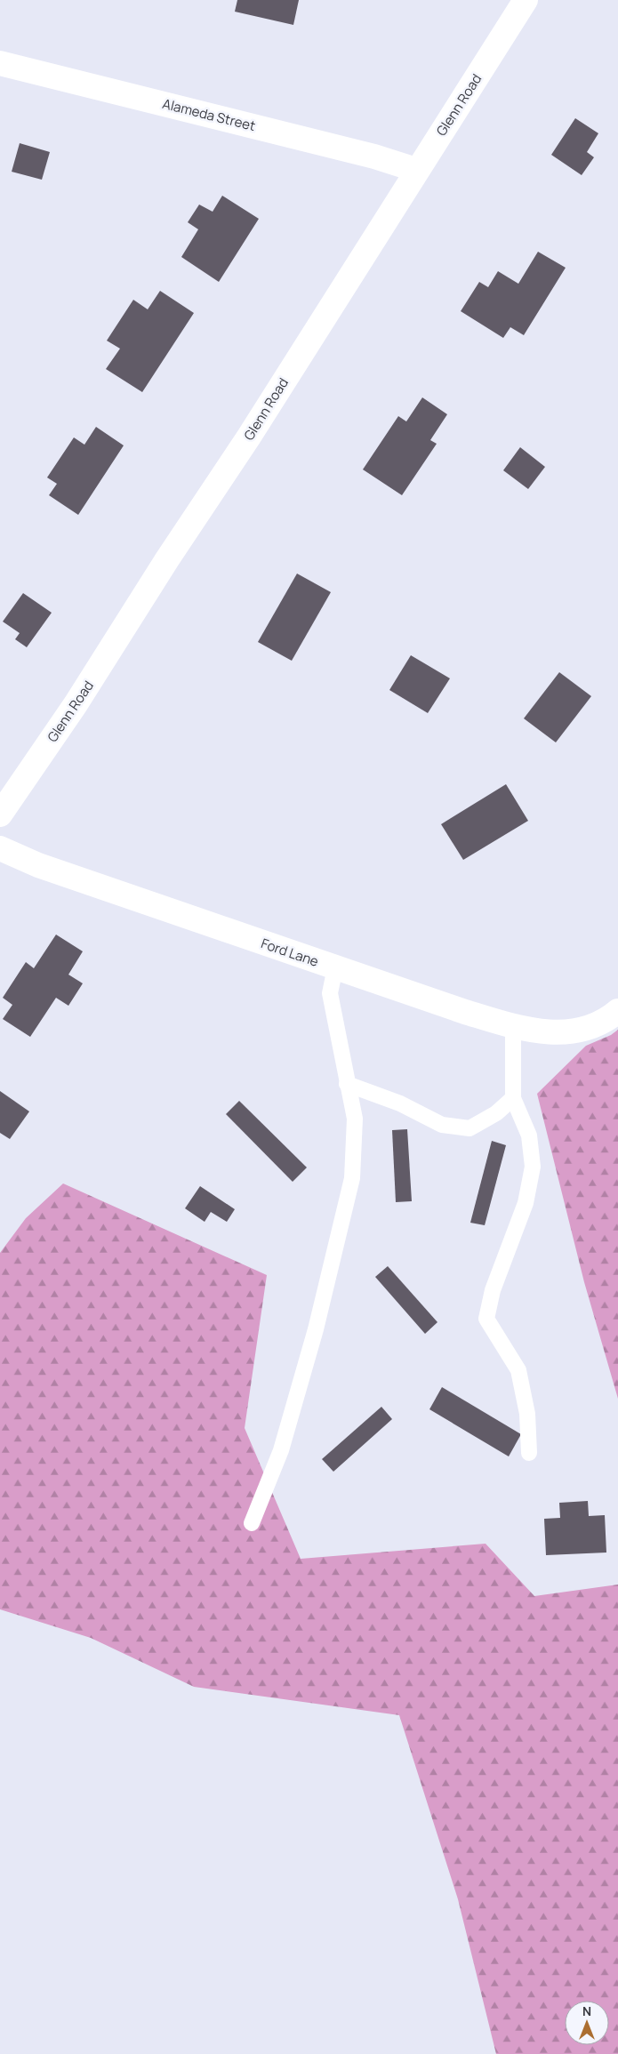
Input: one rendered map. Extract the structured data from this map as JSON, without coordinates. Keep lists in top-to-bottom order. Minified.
{"streets":{"street":["Glenn Road","Alameda Street","Ford Lane"]},"crossings":[["Glenn Road","Alameda Street"]],"north":"top"}
